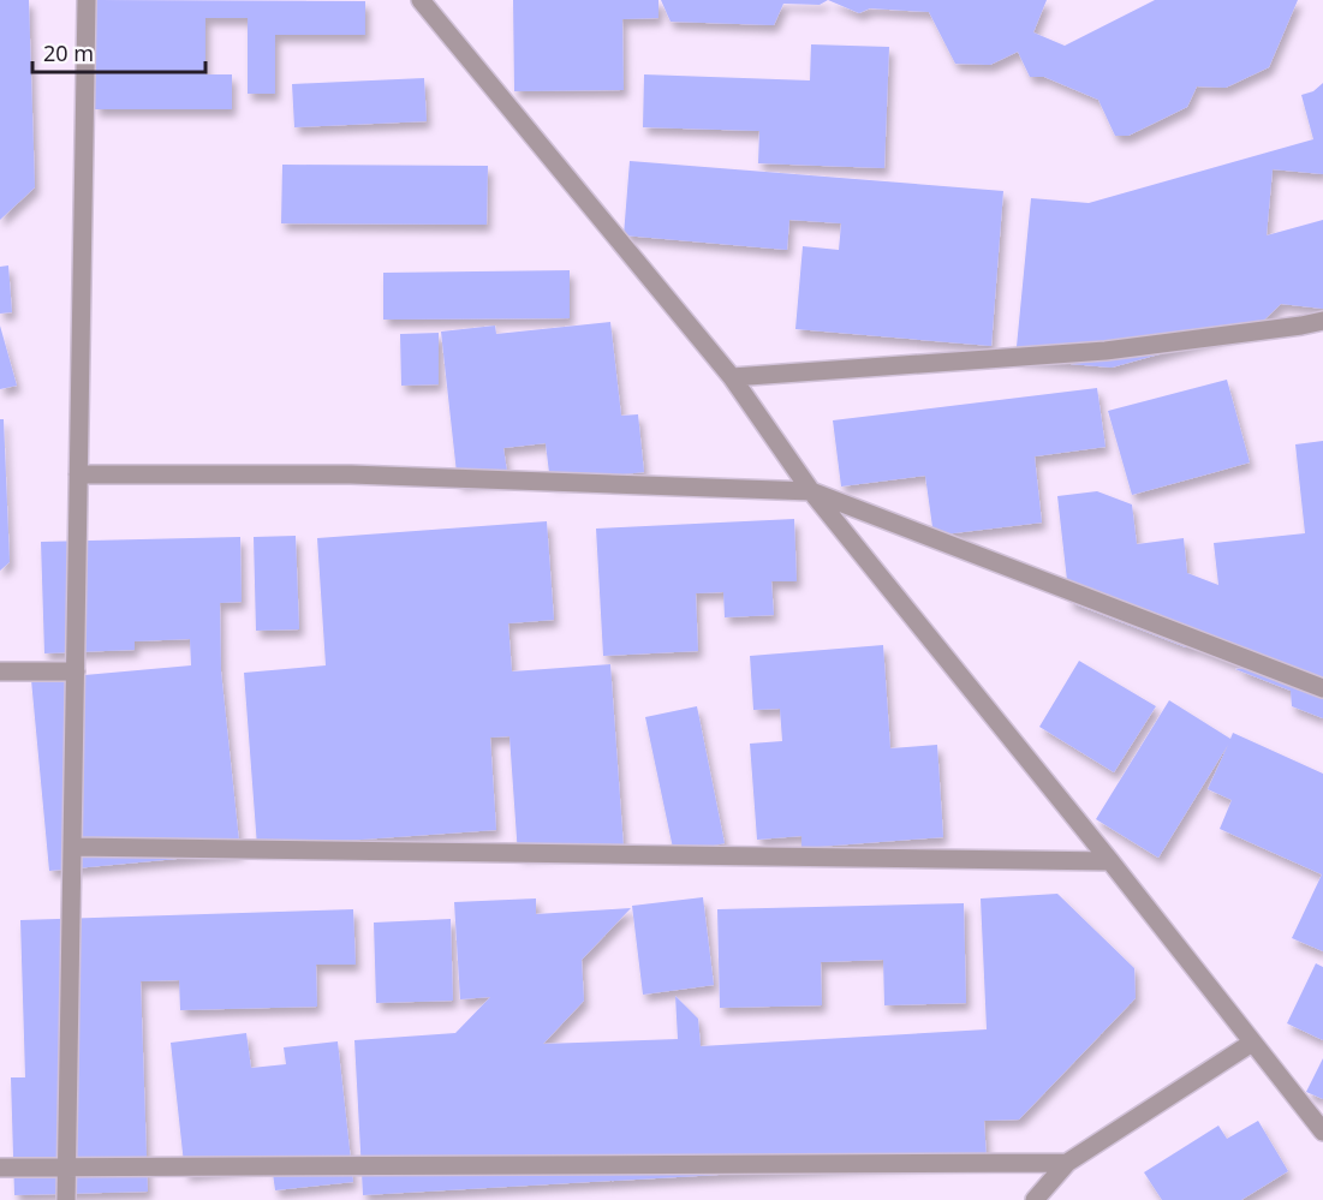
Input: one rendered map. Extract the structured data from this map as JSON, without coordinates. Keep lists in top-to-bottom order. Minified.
{"scale_bar":"20 m"}
